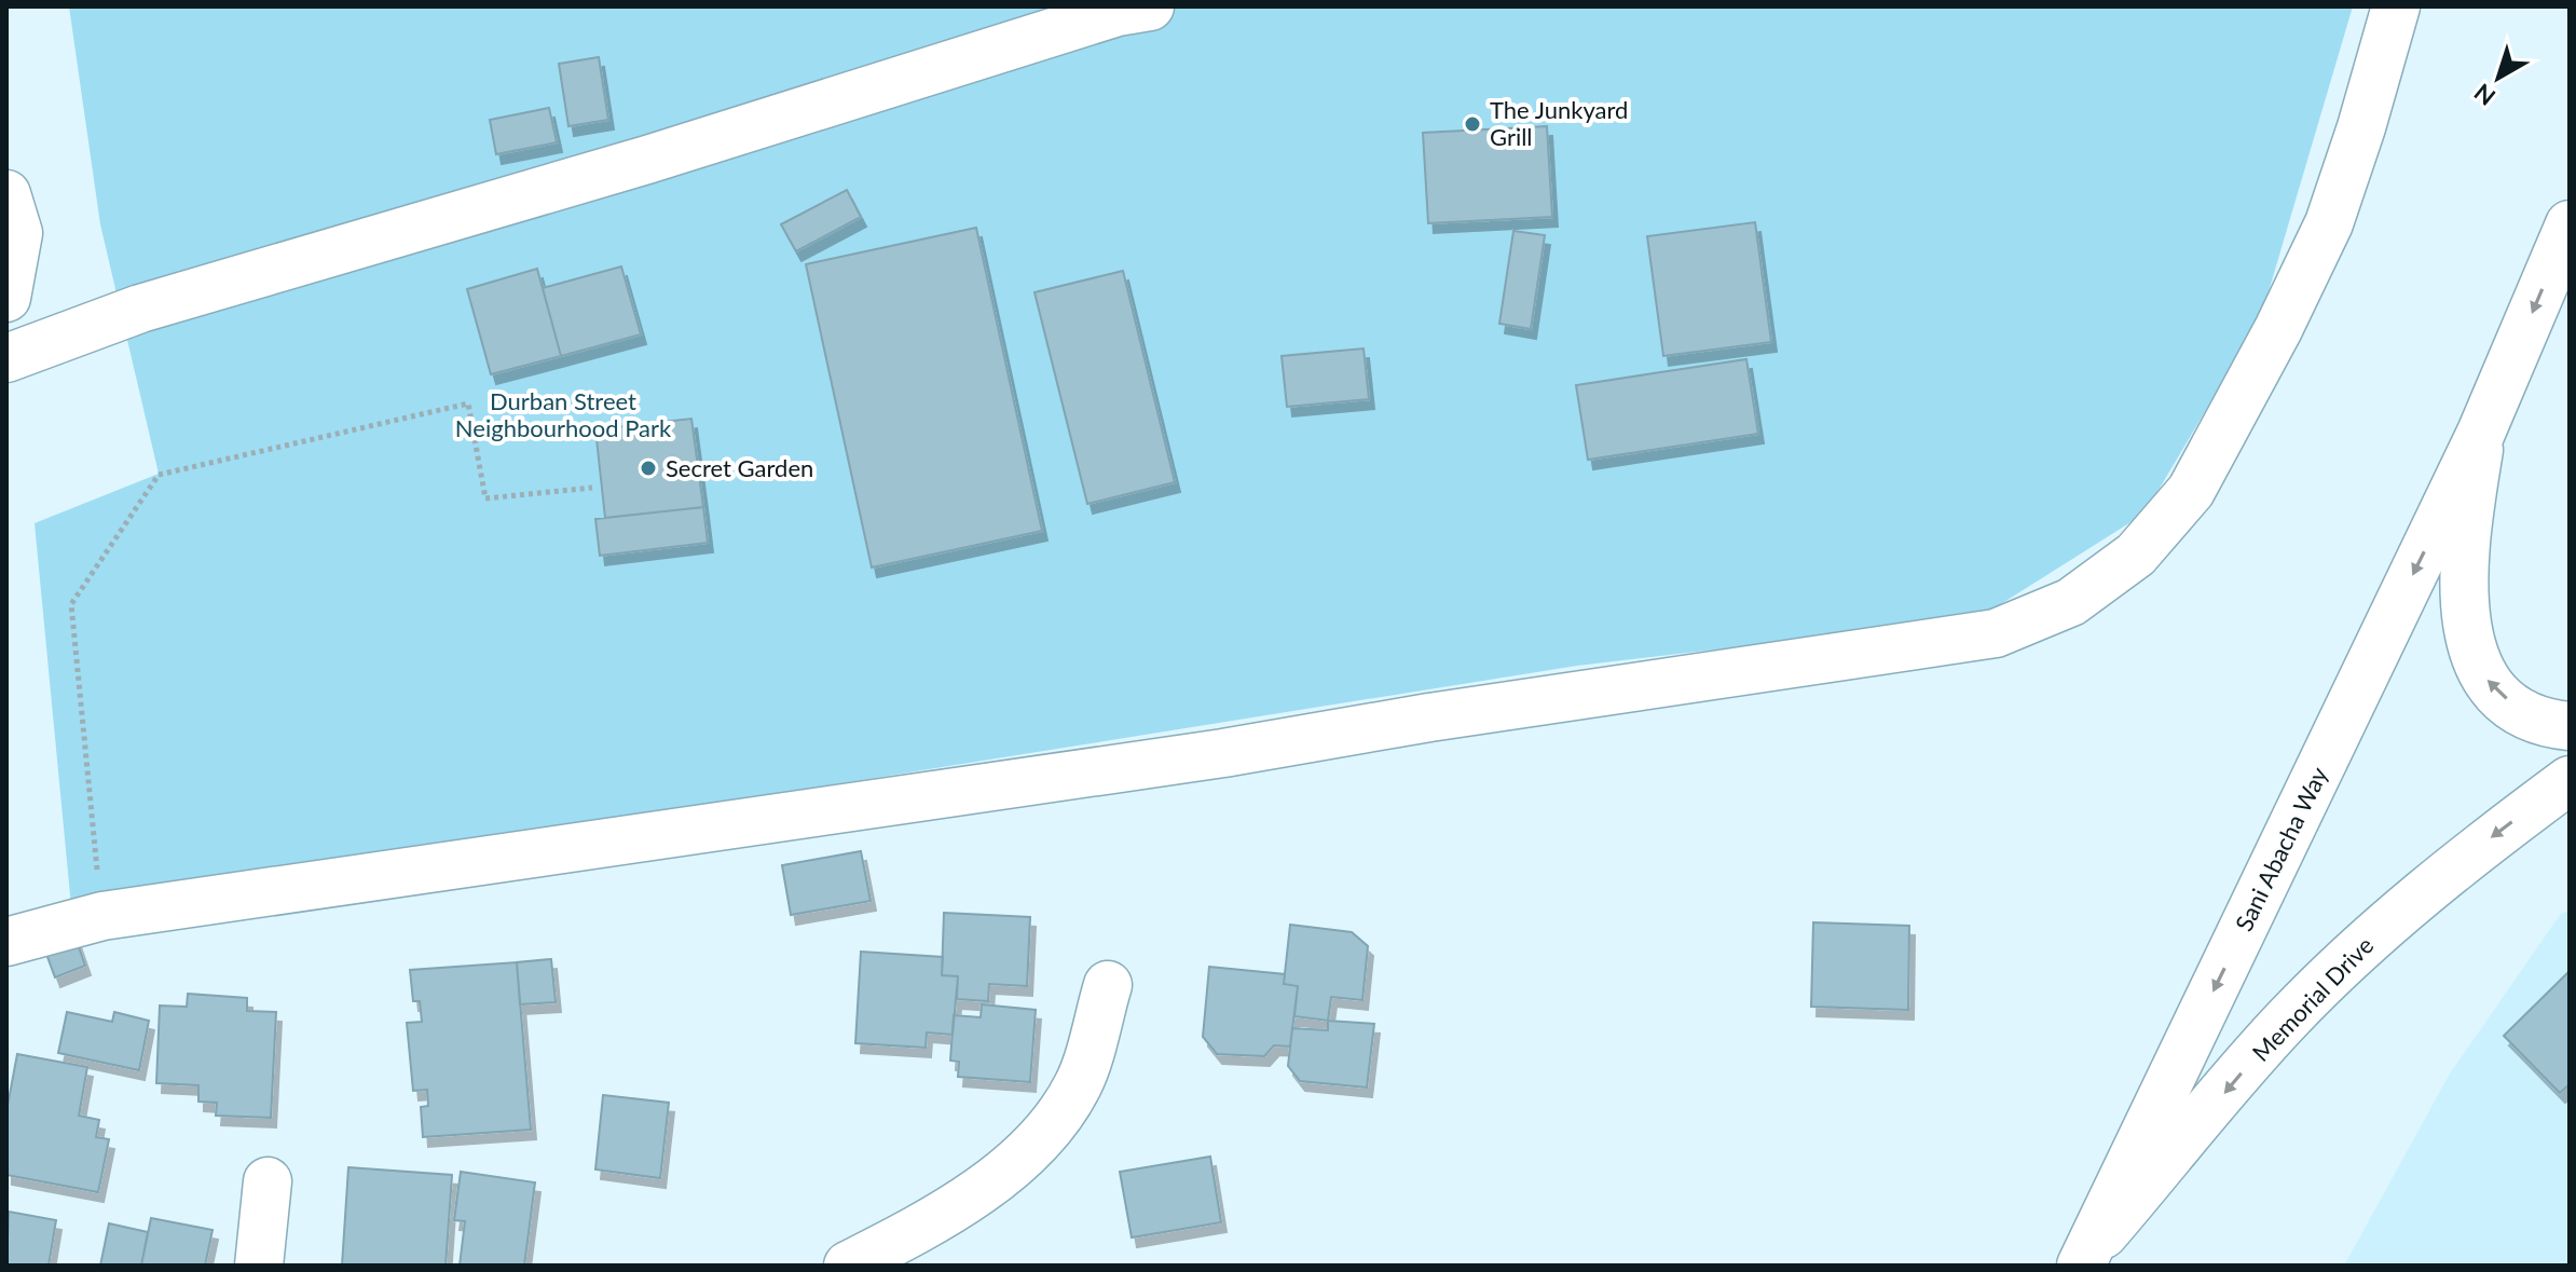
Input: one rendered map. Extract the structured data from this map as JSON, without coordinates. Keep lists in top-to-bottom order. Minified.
{"streets":{"main road":["Sani Abacha Way","Memorial Drive"]},"crossings":[["Sani Abacha Way","Memorial Drive"]],"one_way":["Sani Abacha Way","Memorial Drive"],"parks":["Durban Street Neighbourhood Park"],"places":["The Junkyard Grill","Secret Garden"],"north":"bottom left"}
